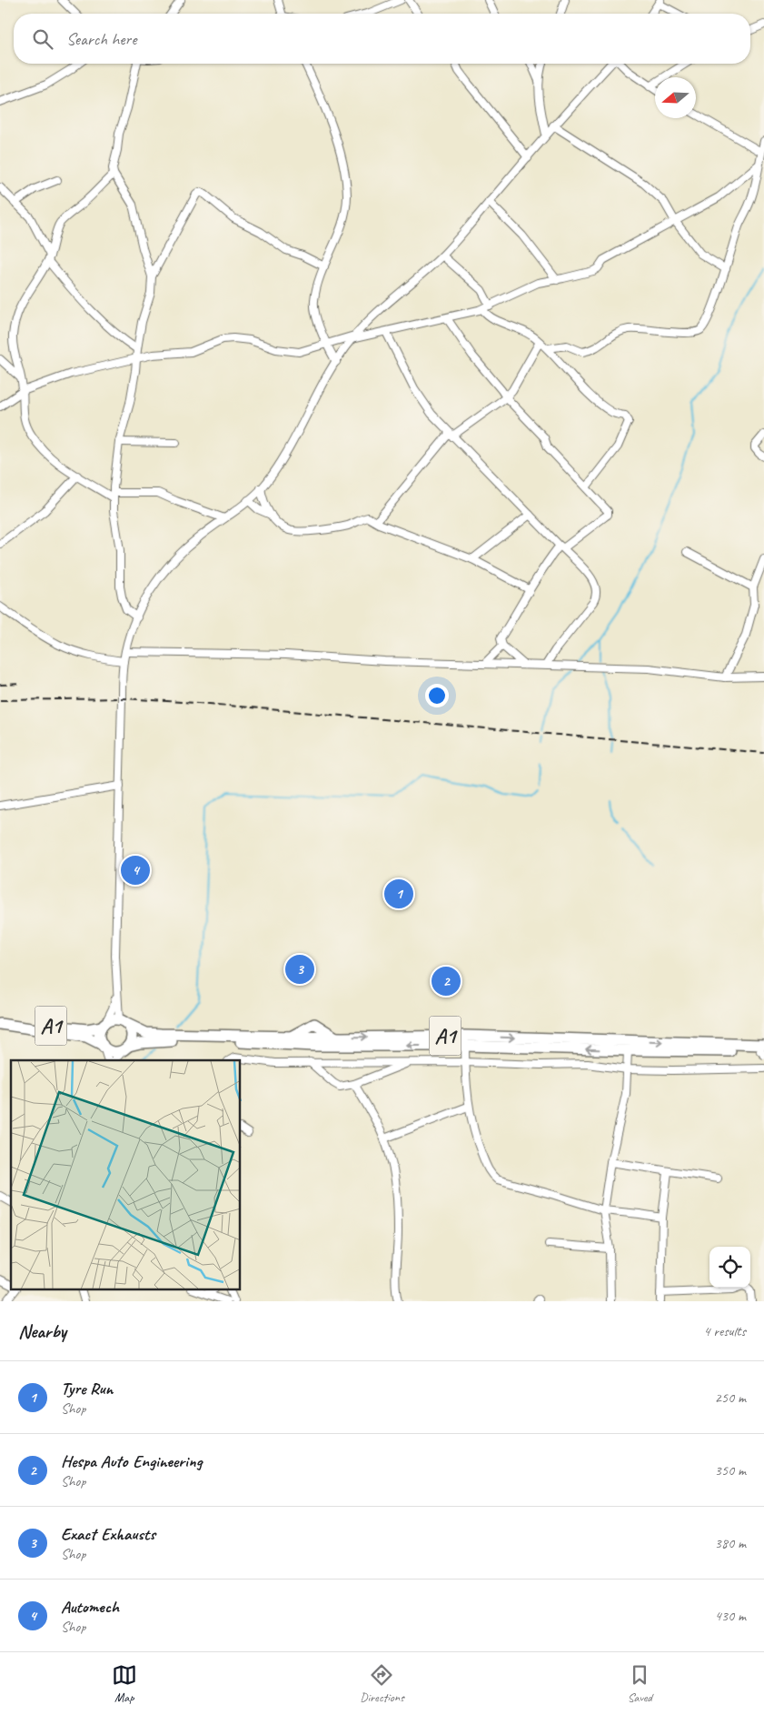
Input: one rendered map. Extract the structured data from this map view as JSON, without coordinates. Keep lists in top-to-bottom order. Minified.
{"streets":{"highway":["A1"]},"north":"left","page":{"search":"Search here","pins":["4","1","3","2"],"heading":["Nearby","4 results"],"list":[{"mark":"1","name":"Tyre Run","note":"Shop","value":"250 m"},{"mark":"2","name":"Hespa Auto Engineering","note":"Shop","value":"350 m"},{"mark":"3","name":"Exact Exhausts","note":"Shop","value":"380 m"},{"mark":"4","name":"Automech","note":"Shop","value":"430 m"}],"nav":["Map","Directions","Saved"]}}
